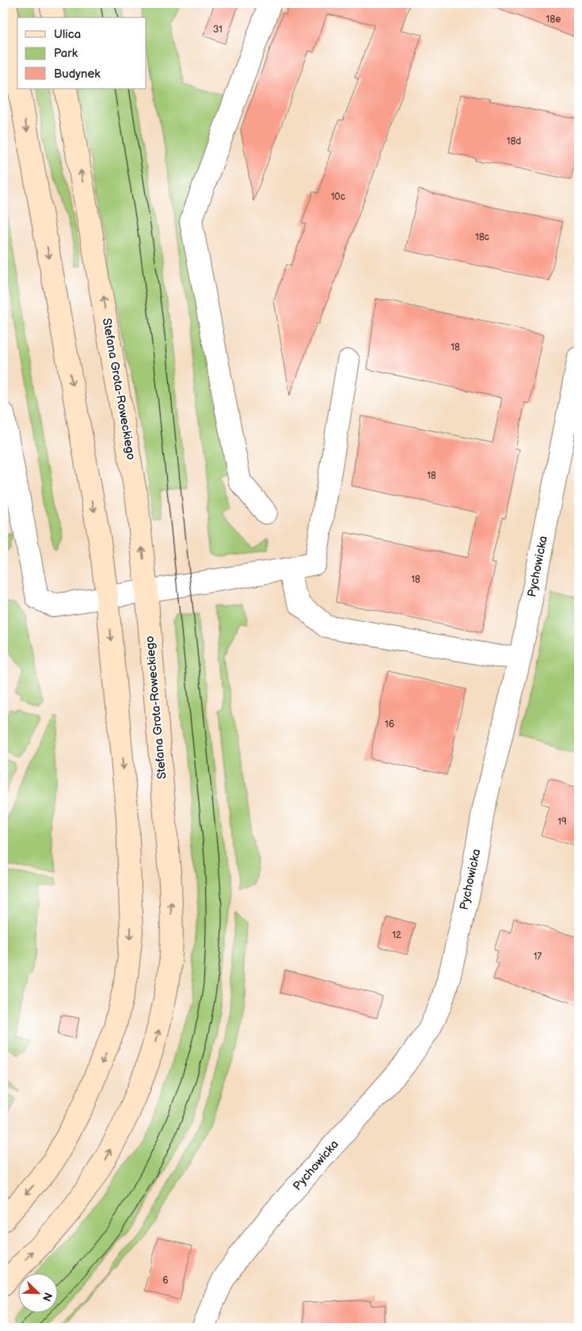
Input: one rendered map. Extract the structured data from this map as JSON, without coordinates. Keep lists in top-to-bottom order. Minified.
{"streets":{"main road":["Stefana Grota-Roweckiego"],"street":["Pychowicka"]},"house_numbers":["18e","31","18d","10c","18c","18","18","18","16","19","12","17","6"],"legend":["Ulica","Park","Budynek"],"north":"bottom right"}
